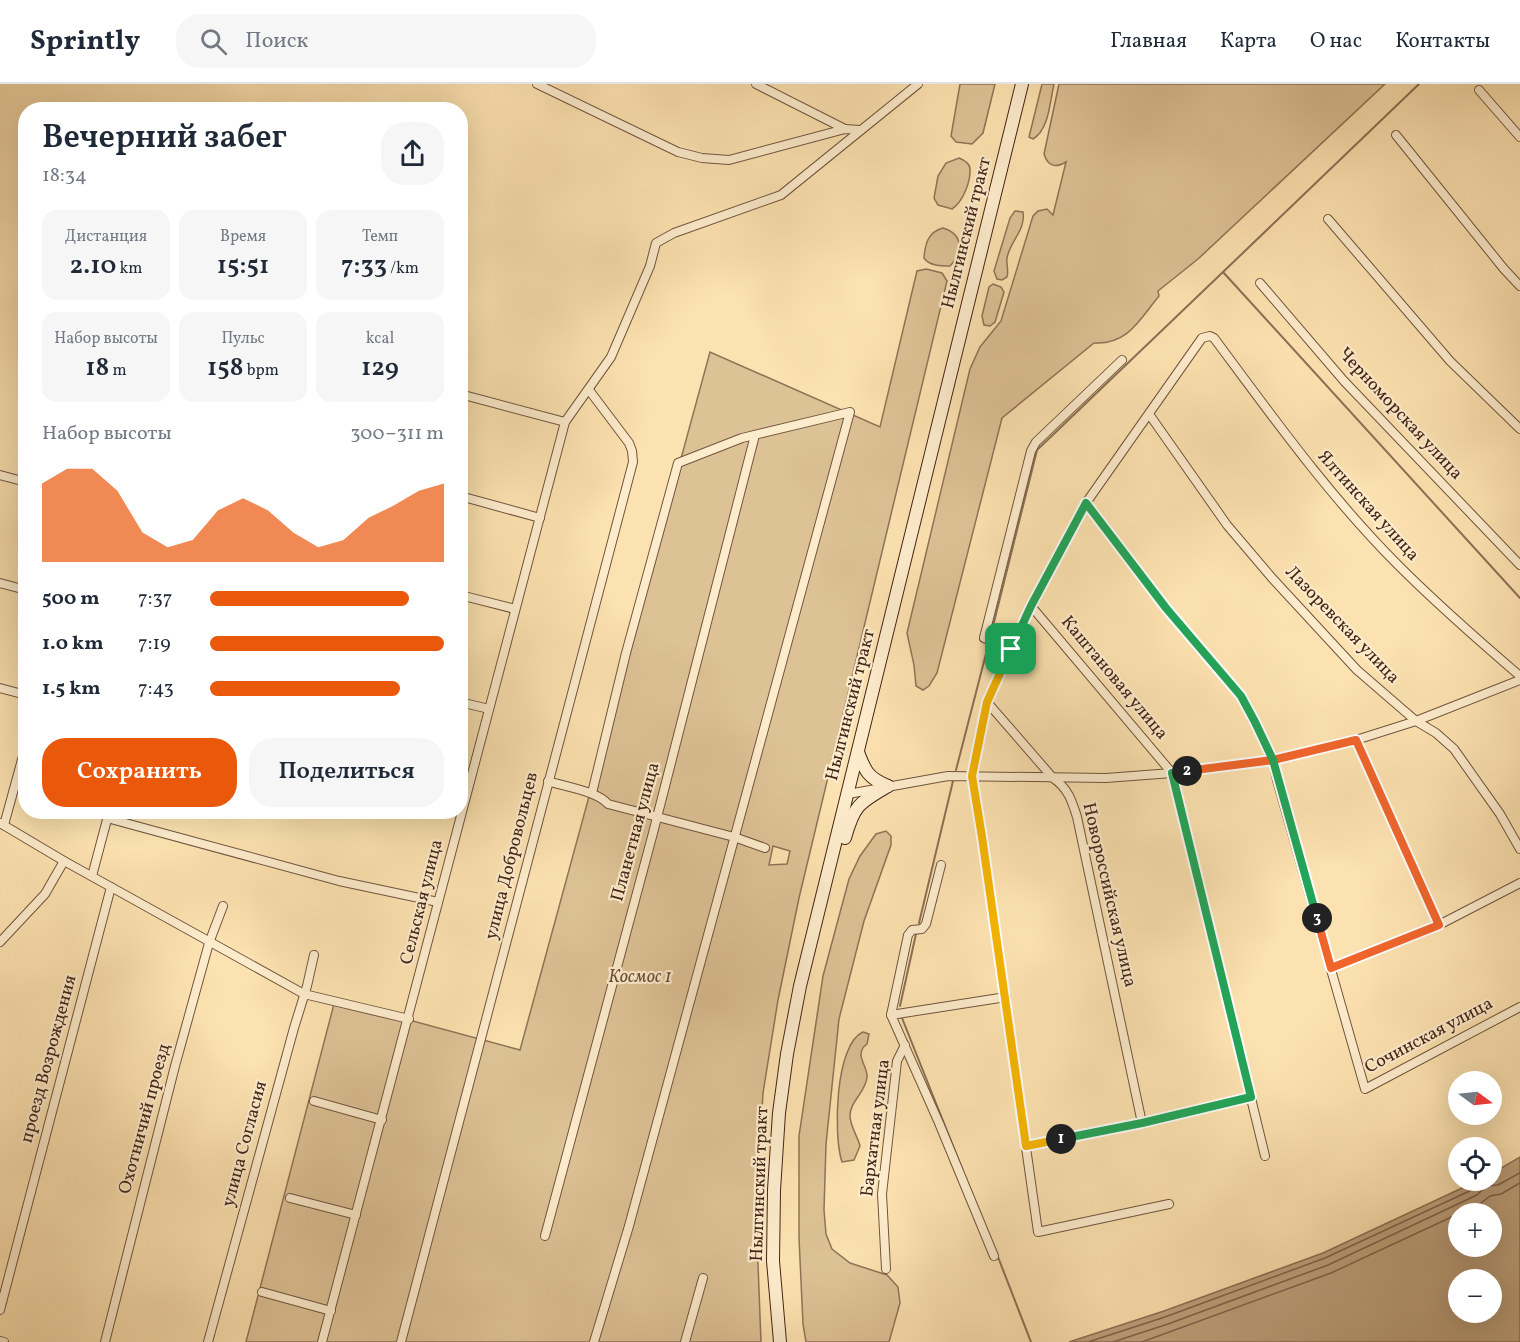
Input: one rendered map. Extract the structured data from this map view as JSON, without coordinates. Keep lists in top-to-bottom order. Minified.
{"streets":{"main road":["Нылгинский тракт"],"street":["Черноморская улица","Ялтинская улица","Лазоревская улица","Каштановая улица","Планетная улица","улица Добровольцев","Новороссийская улица","Сельская улица","Сочинская улица","проезд Возрождения","Охотничий проезд","Бархатная улица","улица Согласия"]},"crossings":[["Ялтинская улица","Лазоревская улица"],["улица Добровольцев","Сельская улица"]],"parks":["Космос 1"],"north":"right","page":{"header":"Sprintly","search":"Поиск","nav":["Главная","Карта","О нас","Контакты"],"heading":["Вечерний забег","18:34"],"stats":[["Дистанция","2.10 km"],["Время","15:51"],["Темп","7:33 /km"],["Набор высоты","18 m"],["Пульс","158 bpm"],["kcal","129"]],"chart":["Набор высоты","300–311 m"],"list":[{"name":"500 m","note":"7:37"},{"name":"1.0 km","note":"7:19"},{"name":"1.5 km","note":"7:43"}],"buttons":["Сохранить","Поделиться"],"pins":["2","3","1"],"map_buttons":["+","−"]}}
